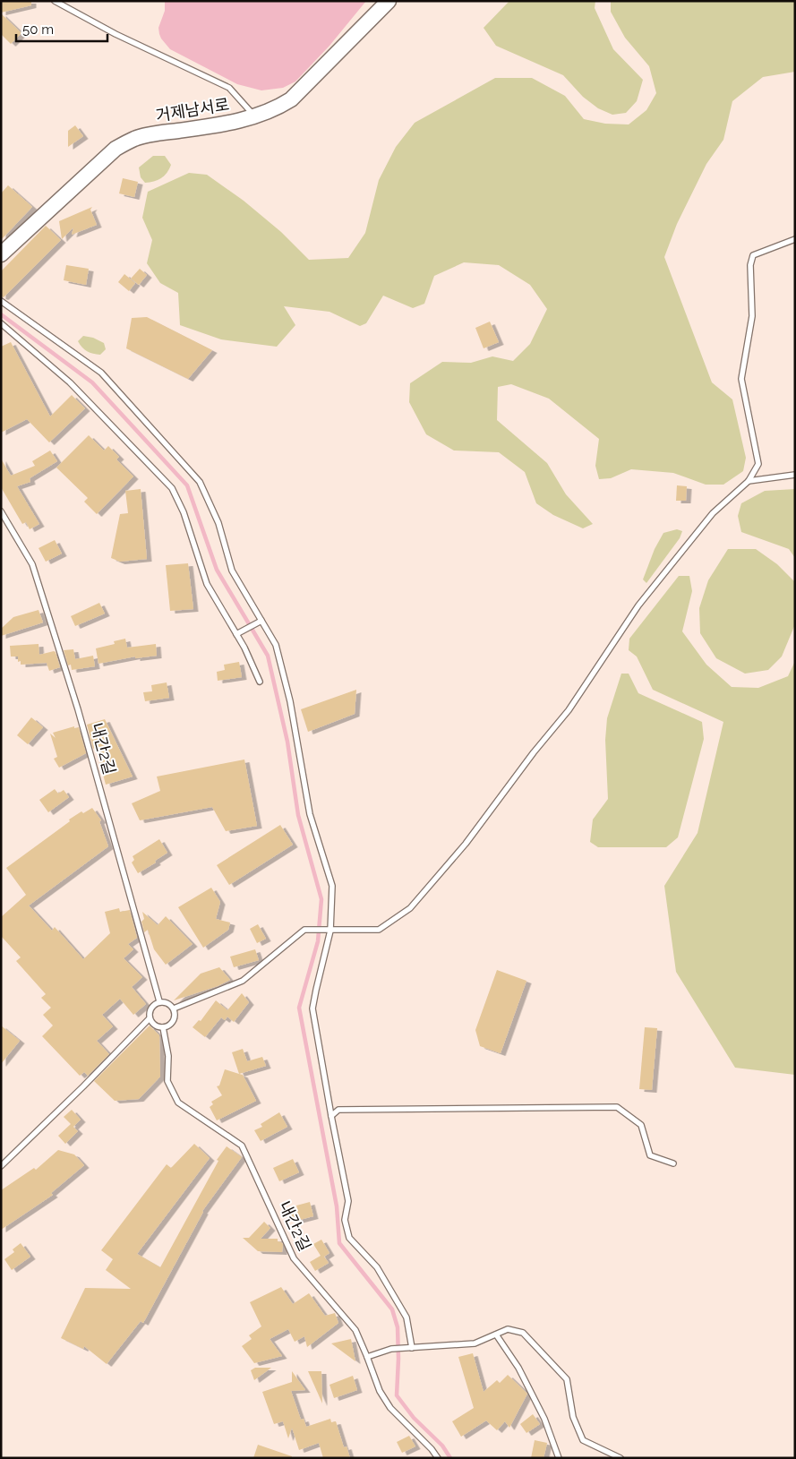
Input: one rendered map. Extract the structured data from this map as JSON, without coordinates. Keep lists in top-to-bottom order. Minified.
{"streets":{"main road":["거제남서로"],"lane":["내간2길"]},"scale_bar":"50 m"}
